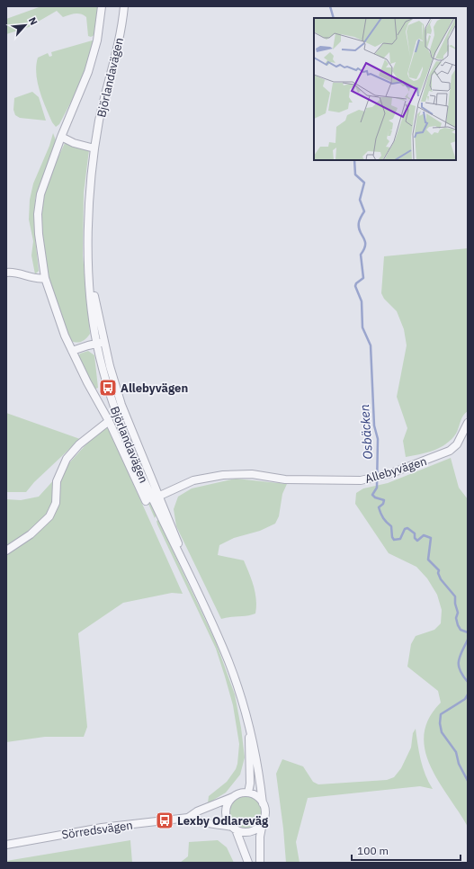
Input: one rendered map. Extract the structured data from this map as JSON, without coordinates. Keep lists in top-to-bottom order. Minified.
{"streets":{"street":["Björlandavägen","Allebyvägen","Sörredsvägen"]},"crossings":[["Björlandavägen","Allebyvägen"],["Björlandavägen","Sörredsvägen"]],"water":["Osbäcken"],"places":{"bus stop":["Allebyvägen","Lexby Odlareväg"]},"scale_bar":"100 m","north":"top right"}
